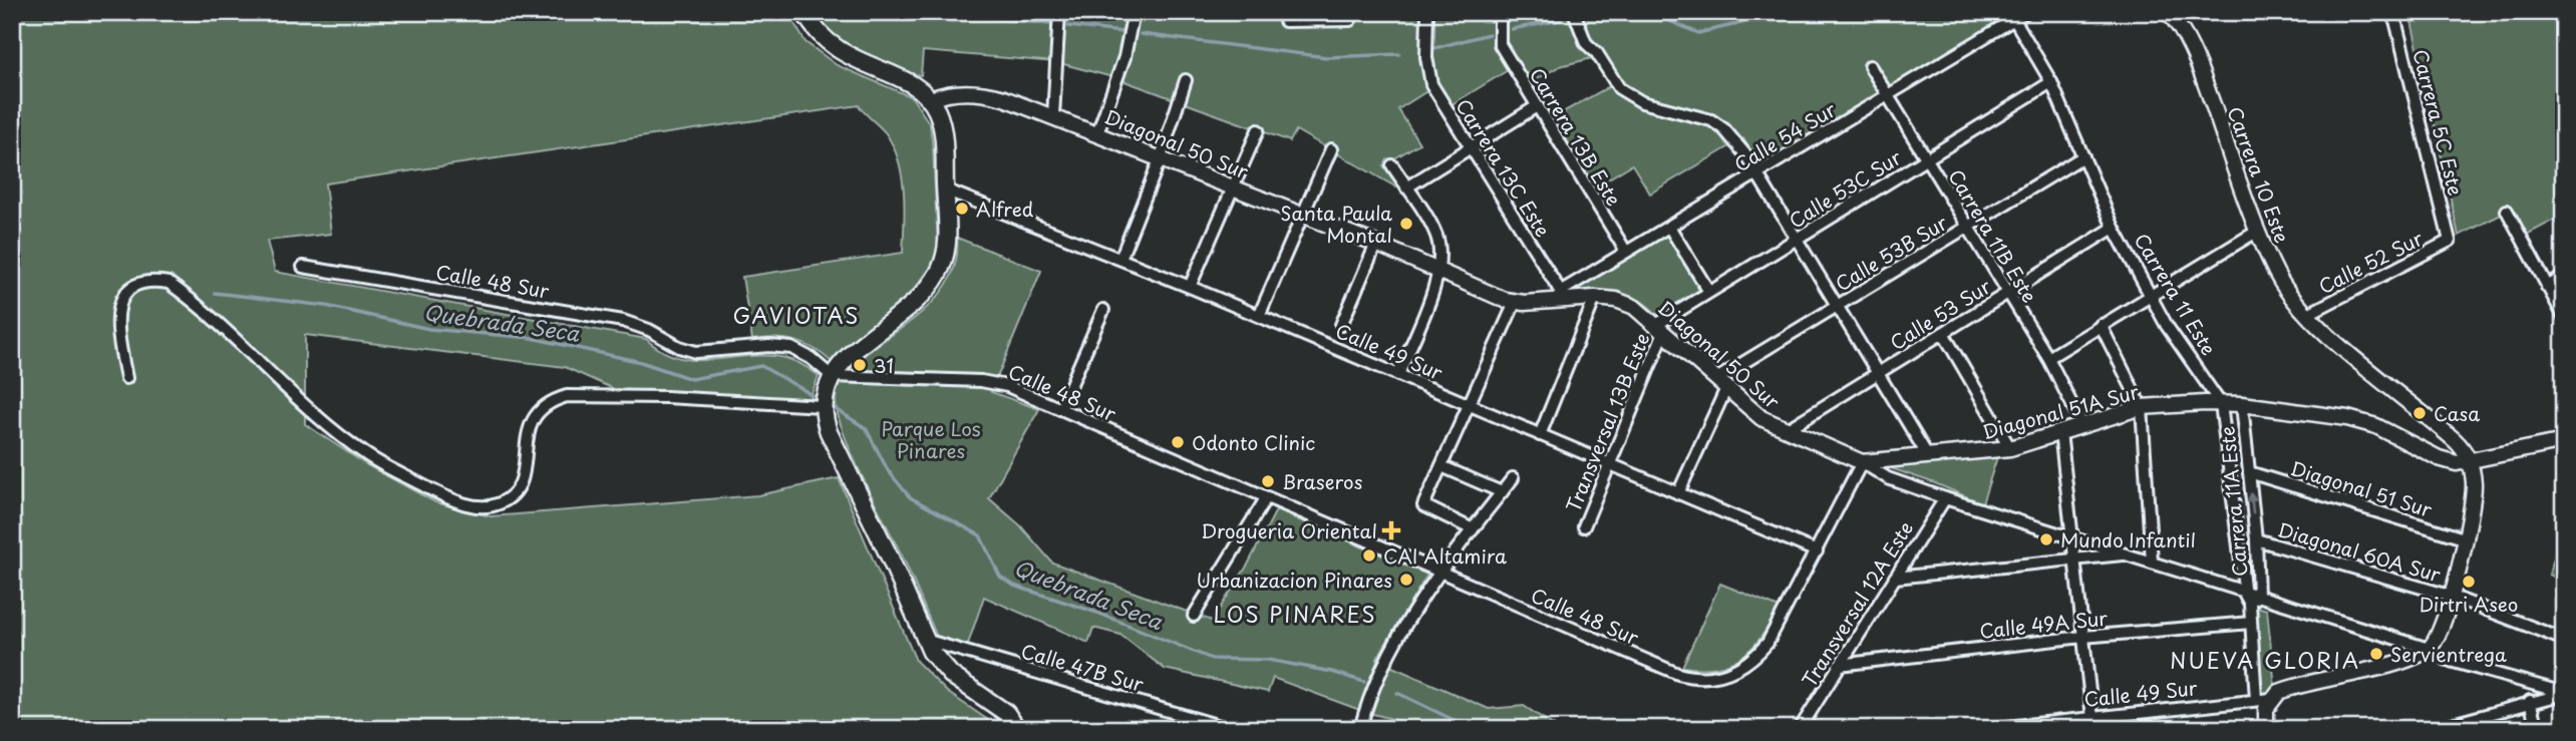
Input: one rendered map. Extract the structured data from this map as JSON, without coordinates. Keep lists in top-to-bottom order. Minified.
{"streets":{"street":["Carrera 5C Este","Carrera 13B Este","Calle 54 Sur","Diagonal 50 Sur","Carrera 13C Este","Carrera 10 Este","Calle 53C Sur","Carrera 11B Este","Calle 53B Sur","Calle 52 Sur","Calle 48 Sur","Carrera 11 Este","Calle 53 Sur","Calle 49 Sur","Diagonal 51A Sur","Transversal 13B Este","Diagonal 51 Sur","Carrera 11A Este","Diagonal 60A Sur","Transversal 12A Este","Calle 49A Sur","Calle 47B Sur"]},"crossings":[["Carrera 5C Este","Calle 52 Sur"],["Carrera 13B Este","Calle 54 Sur"],["Calle 54 Sur","Diagonal 50 Sur"],["Calle 54 Sur","Carrera 13C Este"],["Calle 54 Sur","Carrera 11B Este"],["Calle 54 Sur","Carrera 11 Este"],["Diagonal 50 Sur","Carrera 13C Este"],["Diagonal 50 Sur","Calle 53C Sur"],["Diagonal 50 Sur","Calle 53B Sur"],["Diagonal 50 Sur","Calle 48 Sur"],["Diagonal 50 Sur","Carrera 11 Este"],["Diagonal 50 Sur","Calle 53 Sur"],["Diagonal 50 Sur","Calle 49 Sur"],["Diagonal 50 Sur","Diagonal 51A Sur"],["Diagonal 50 Sur","Transversal 13B Este"],["Diagonal 50 Sur","Carrera 11A Este"],["Diagonal 50 Sur","Transversal 12A Este"],["Carrera 10 Este","Calle 52 Sur"],["Carrera 10 Este","Diagonal 51A Sur"],["Calle 53C Sur","Carrera 11B Este"],["Calle 53C Sur","Carrera 11 Este"],["Calle 53C Sur","Transversal 13B Este"],["Carrera 11B Este","Calle 53B Sur"],["Carrera 11B Este","Calle 53 Sur"],["Carrera 11B Este","Diagonal 51A Sur"],["Calle 53B Sur","Carrera 11 Este"],["Calle 48 Sur","Calle 49 Sur"],["Calle 48 Sur","Diagonal 51A Sur"],["Carrera 11 Este","Calle 53 Sur"],["Carrera 11 Este","Calle 49 Sur"],["Carrera 11 Este","Diagonal 51A Sur"],["Carrera 11 Este","Carrera 11A Este"],["Carrera 11 Este","Calle 49A Sur"],["Calle 49 Sur","Transversal 13B Este"],["Diagonal 51A Sur","Carrera 11A Este"],["Diagonal 51 Sur","Carrera 11A Este"],["Carrera 11A Este","Diagonal 60A Sur"],["Transversal 12A Este","Calle 49A Sur"]],"districts":["GAVIOTAS","LOS PINARES","NUEVA GLORIA"],"water":["Quebrada Seca"],"parks":["Parque Los Pinares"],"places":{"other":["Alfred","Santa Paula Montal","31","Casa","Odonto Clinic","Braseros","Mundo Infantil","CAI Altamira","Urbanizacion Pinares","Dirtri Aseo","Servientrega"],"health":["Drogueria Oriental"]}}
